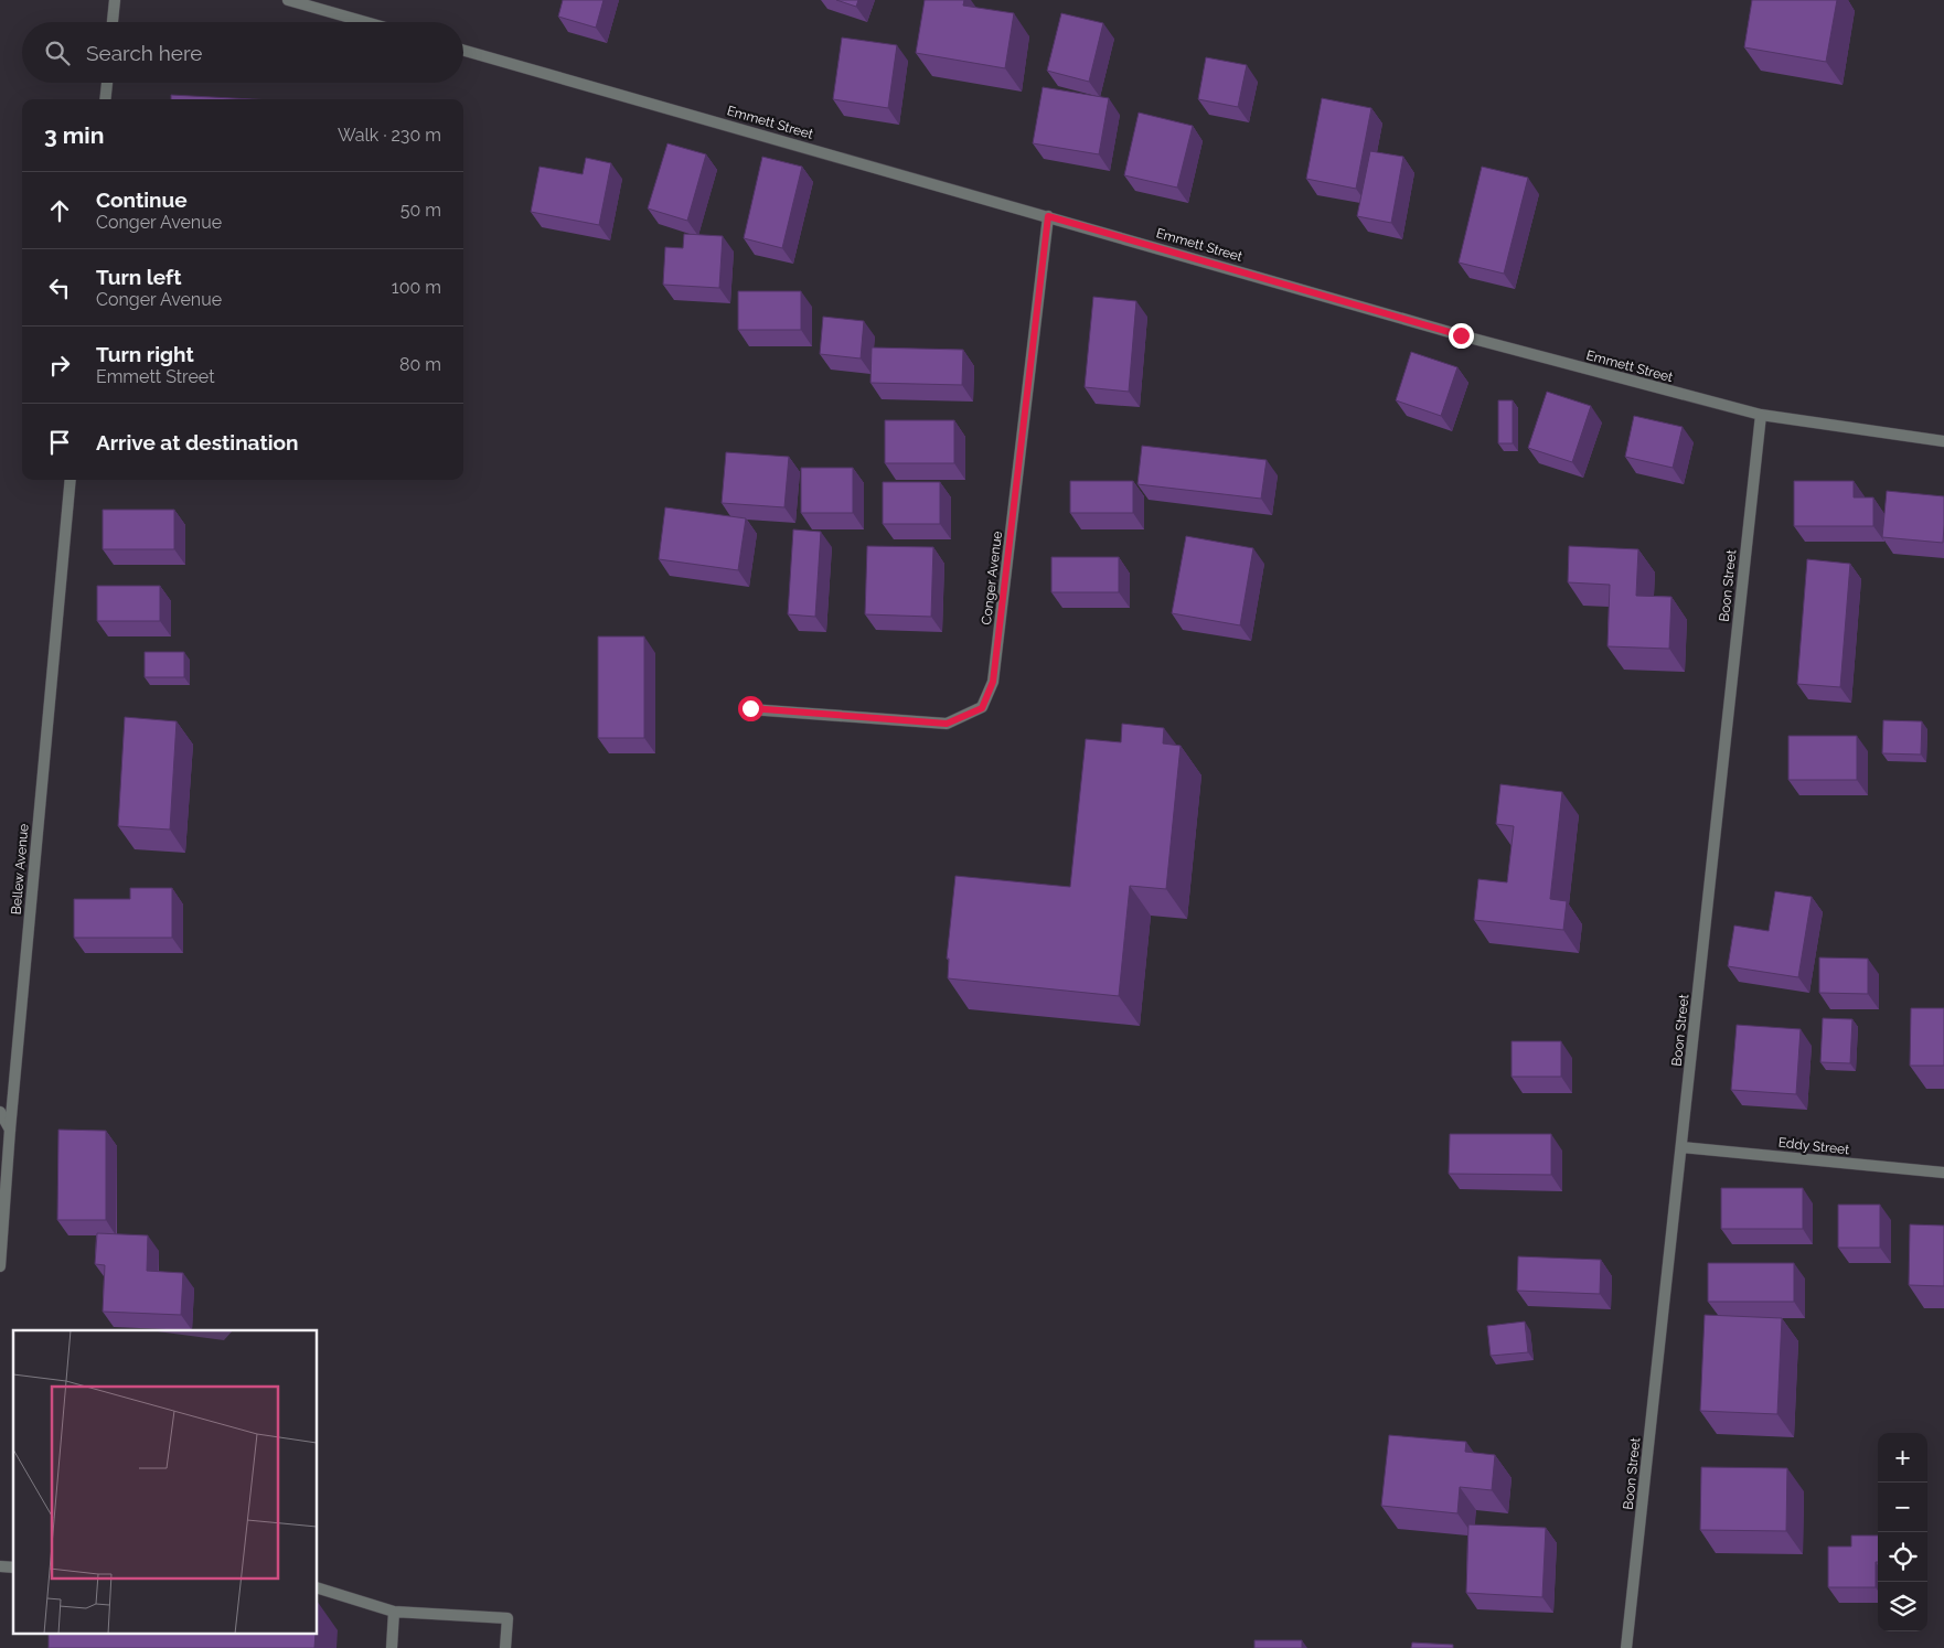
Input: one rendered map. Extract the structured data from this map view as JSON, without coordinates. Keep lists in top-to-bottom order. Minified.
{"streets":{"street":["Emmett Street","Conger Avenue","Boon Street","Bellew Avenue","Eddy Street"]},"crossings":[["Emmett Street","Conger Avenue"],["Emmett Street","Boon Street"],["Boon Street","Eddy Street"]],"page":{"search":"Search here","heading":["3 min","Walk · 230 m"],"list":[["Continue","Conger Avenue","50 m"],["Turn left","Conger Avenue","100 m"],["Turn right","Emmett Street","80 m"],"Arrive at destination"],"map_buttons":["+","−"]}}
